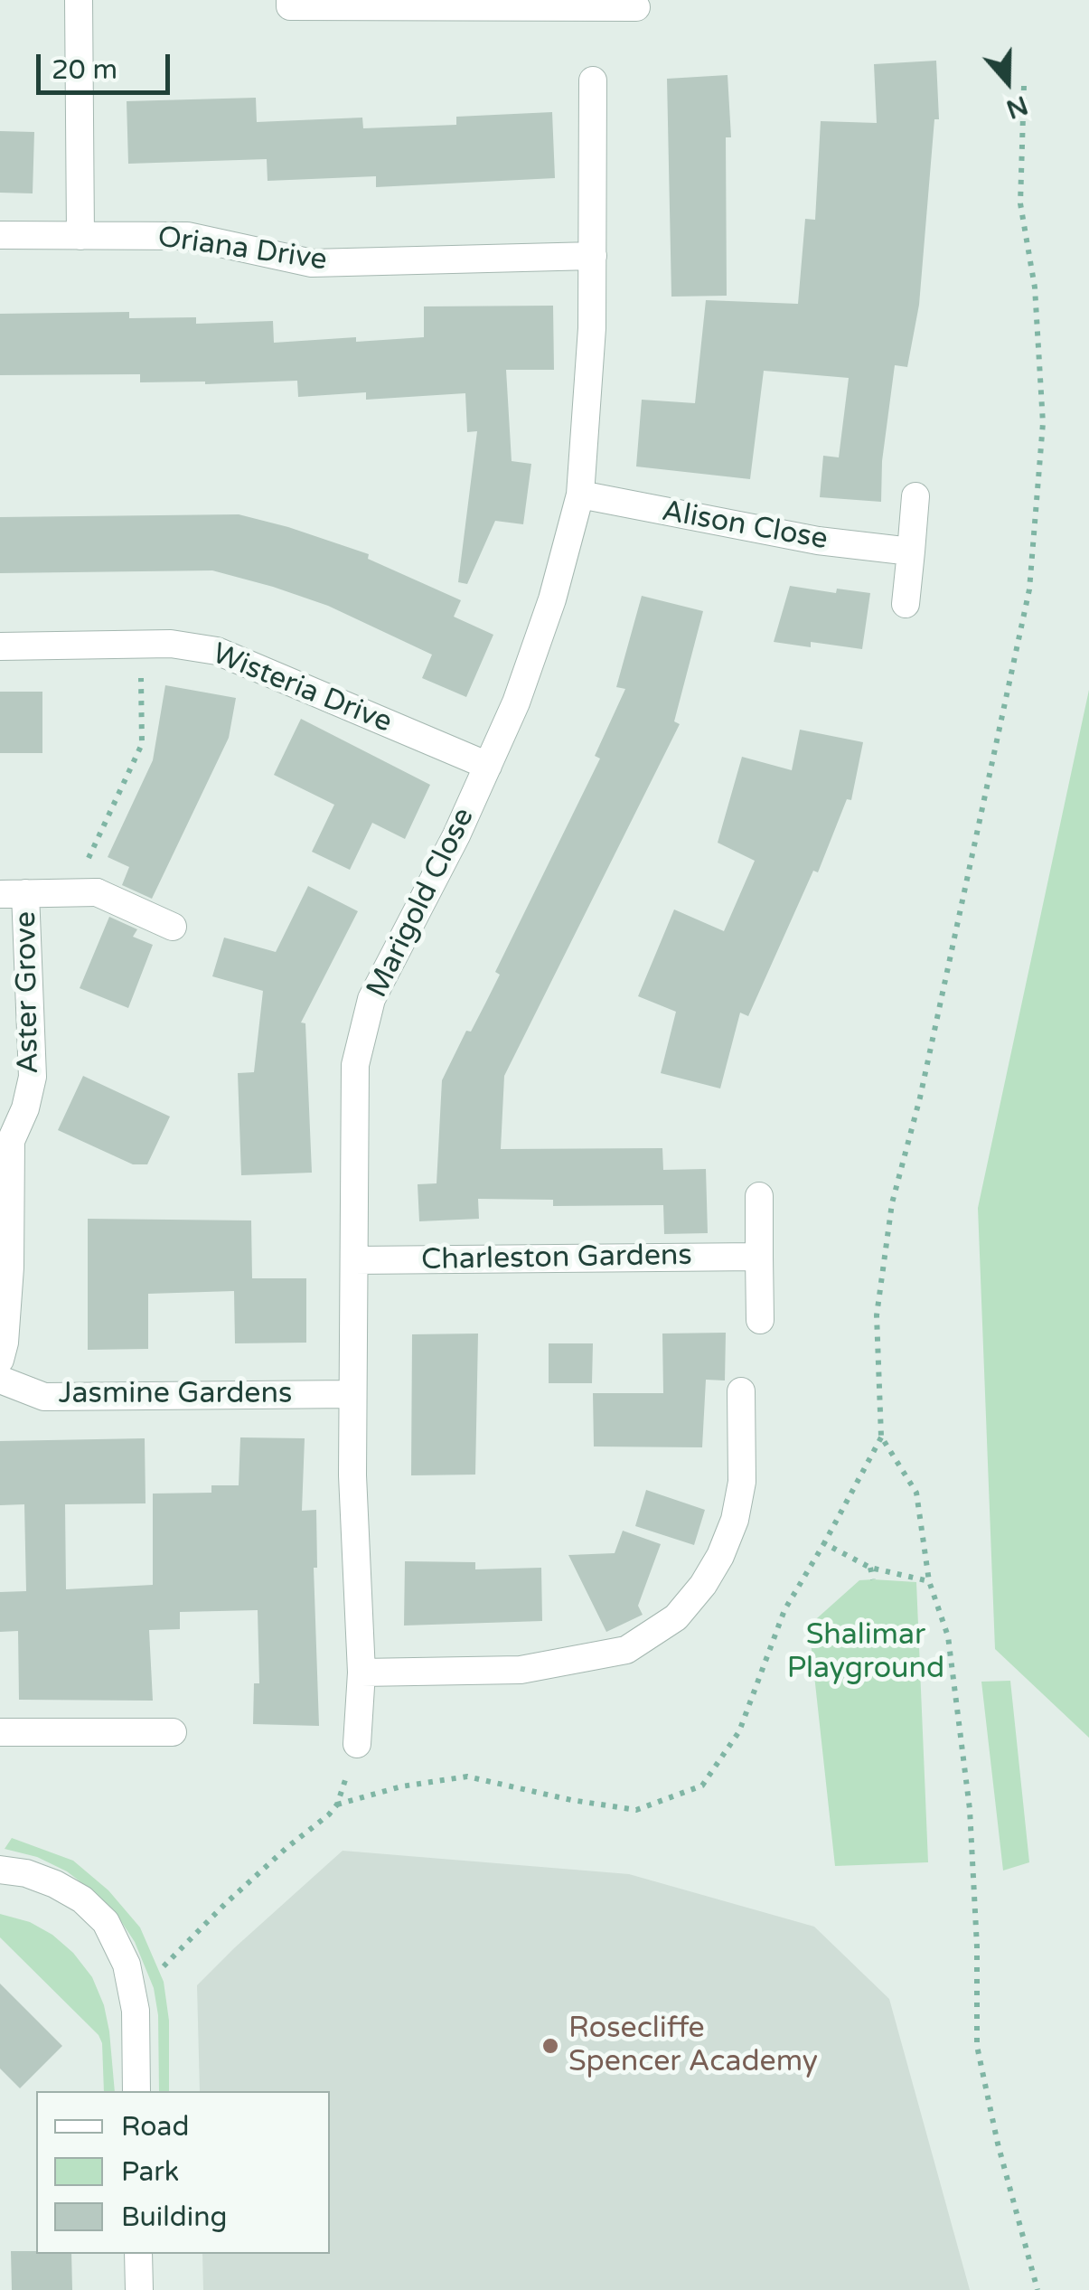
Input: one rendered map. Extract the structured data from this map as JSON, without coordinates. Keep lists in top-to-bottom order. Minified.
{"streets":{"street":["Oriana Drive","Alison Close","Wisteria Drive","Marigold Close","Aster Grove","Charleston Gardens","Jasmine Gardens"]},"crossings":[["Oriana Drive","Marigold Close"],["Alison Close","Marigold Close"],["Wisteria Drive","Marigold Close"],["Marigold Close","Charleston Gardens"],["Marigold Close","Jasmine Gardens"]],"parks":["Shalimar Playground"],"places":["Rosecliffe Spencer Academy"],"legend":["Road","Park","Building"],"scale_bar":"20 m","north":"bottom"}
